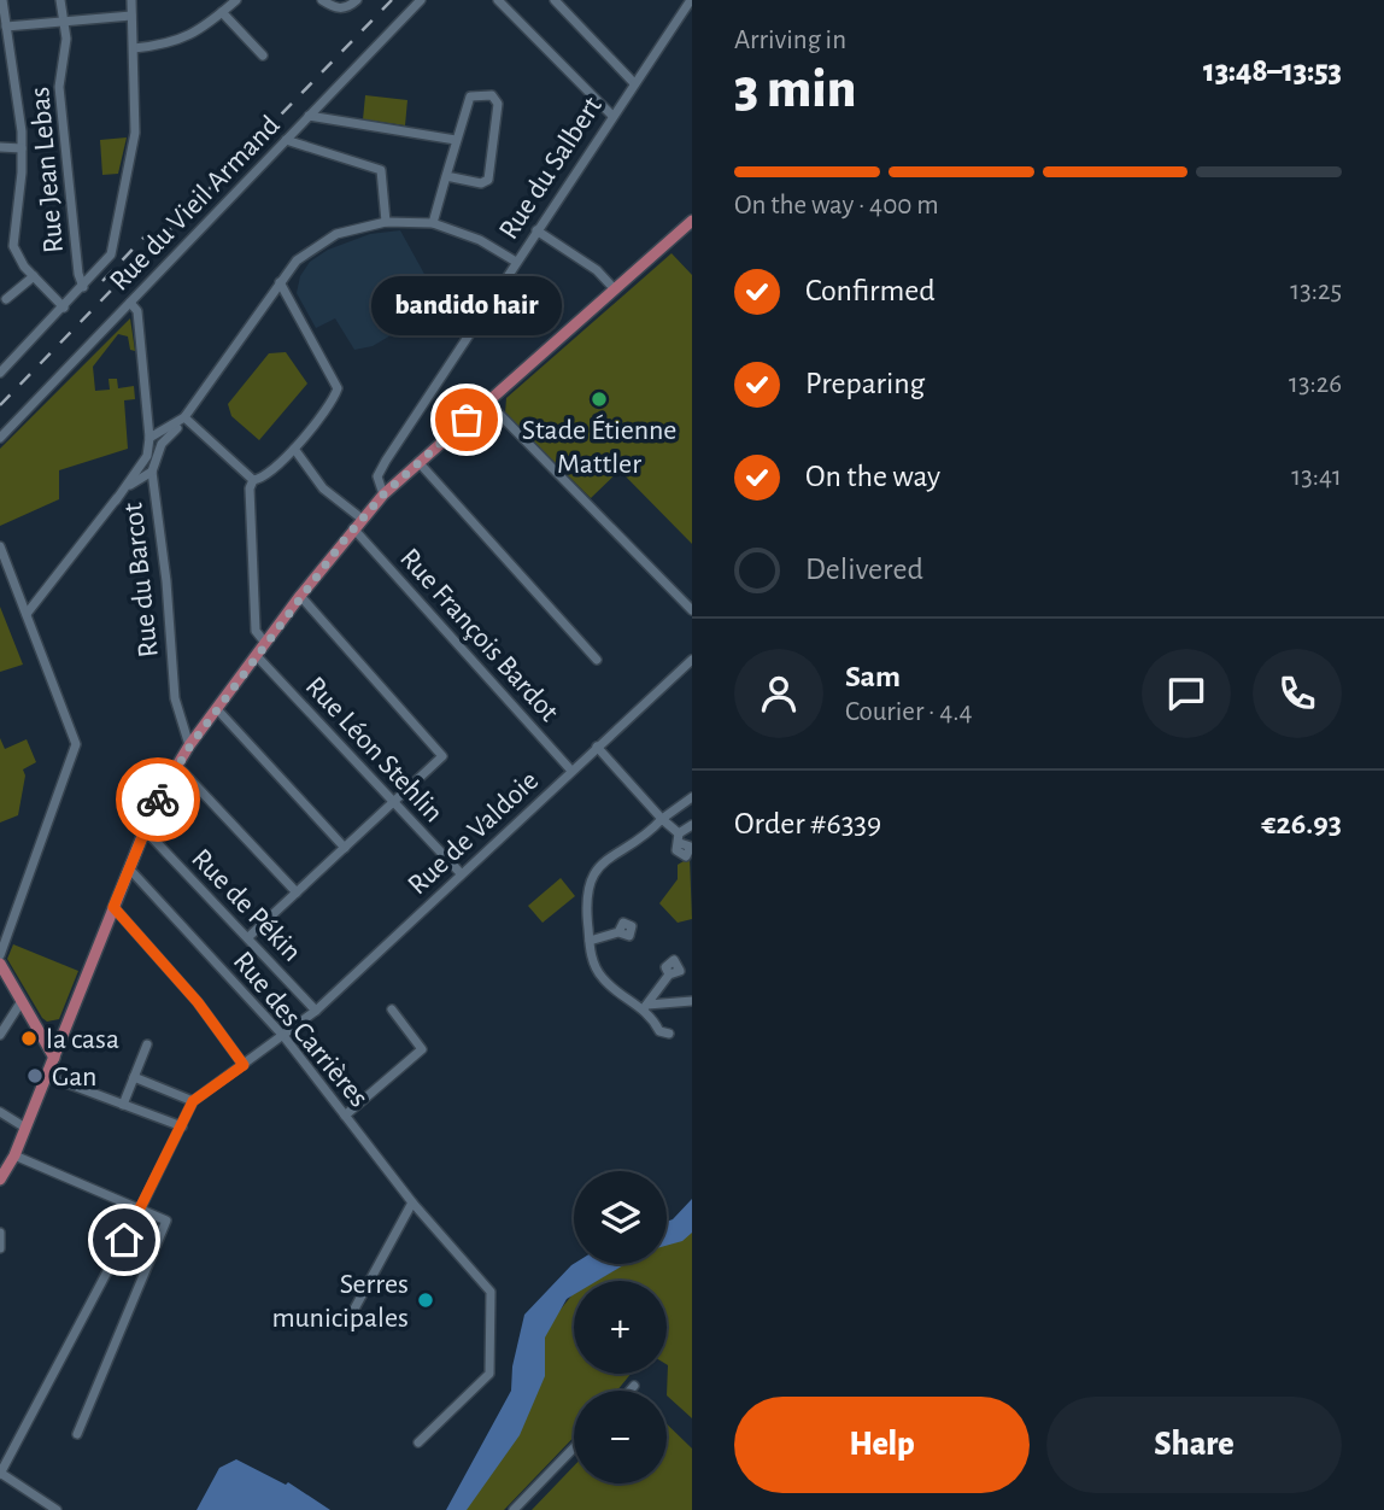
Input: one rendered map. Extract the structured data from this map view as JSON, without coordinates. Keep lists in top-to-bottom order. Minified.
{"streets":{"street":["Rue du Salbert","Rue Jean Lebas","Rue du Vieil Armand","Rue du Barcot","Rue François Bardot","Rue Léon Stehlin","Rue de Valdoie","Rue de Pékin","Rue des Carrières"]},"crossings":[["Rue du Salbert","Rue du Barcot"],["Rue François Bardot","Rue de Valdoie"],["Rue Léon Stehlin","Rue de Valdoie"],["Rue de Valdoie","Rue de Pékin"],["Rue de Valdoie","Rue des Carrières"]],"places":["Stade Étienne Mattler","bandido hair","la casa","Gan","Serres municipales"],"page":{"heading":["3 min","Arriving in","13:48–13:53"],"panel":["Sam","Courier · 4.4","Order #6339","€26.93"],"bar":"On the way · 400 m","list":[["Confirmed","13:25"],["Preparing","13:26"],["On the way","13:41"],"Delivered"],"bubble":"bandido hair","map_buttons":["+","−"],"buttons":["Help","Share"]}}
